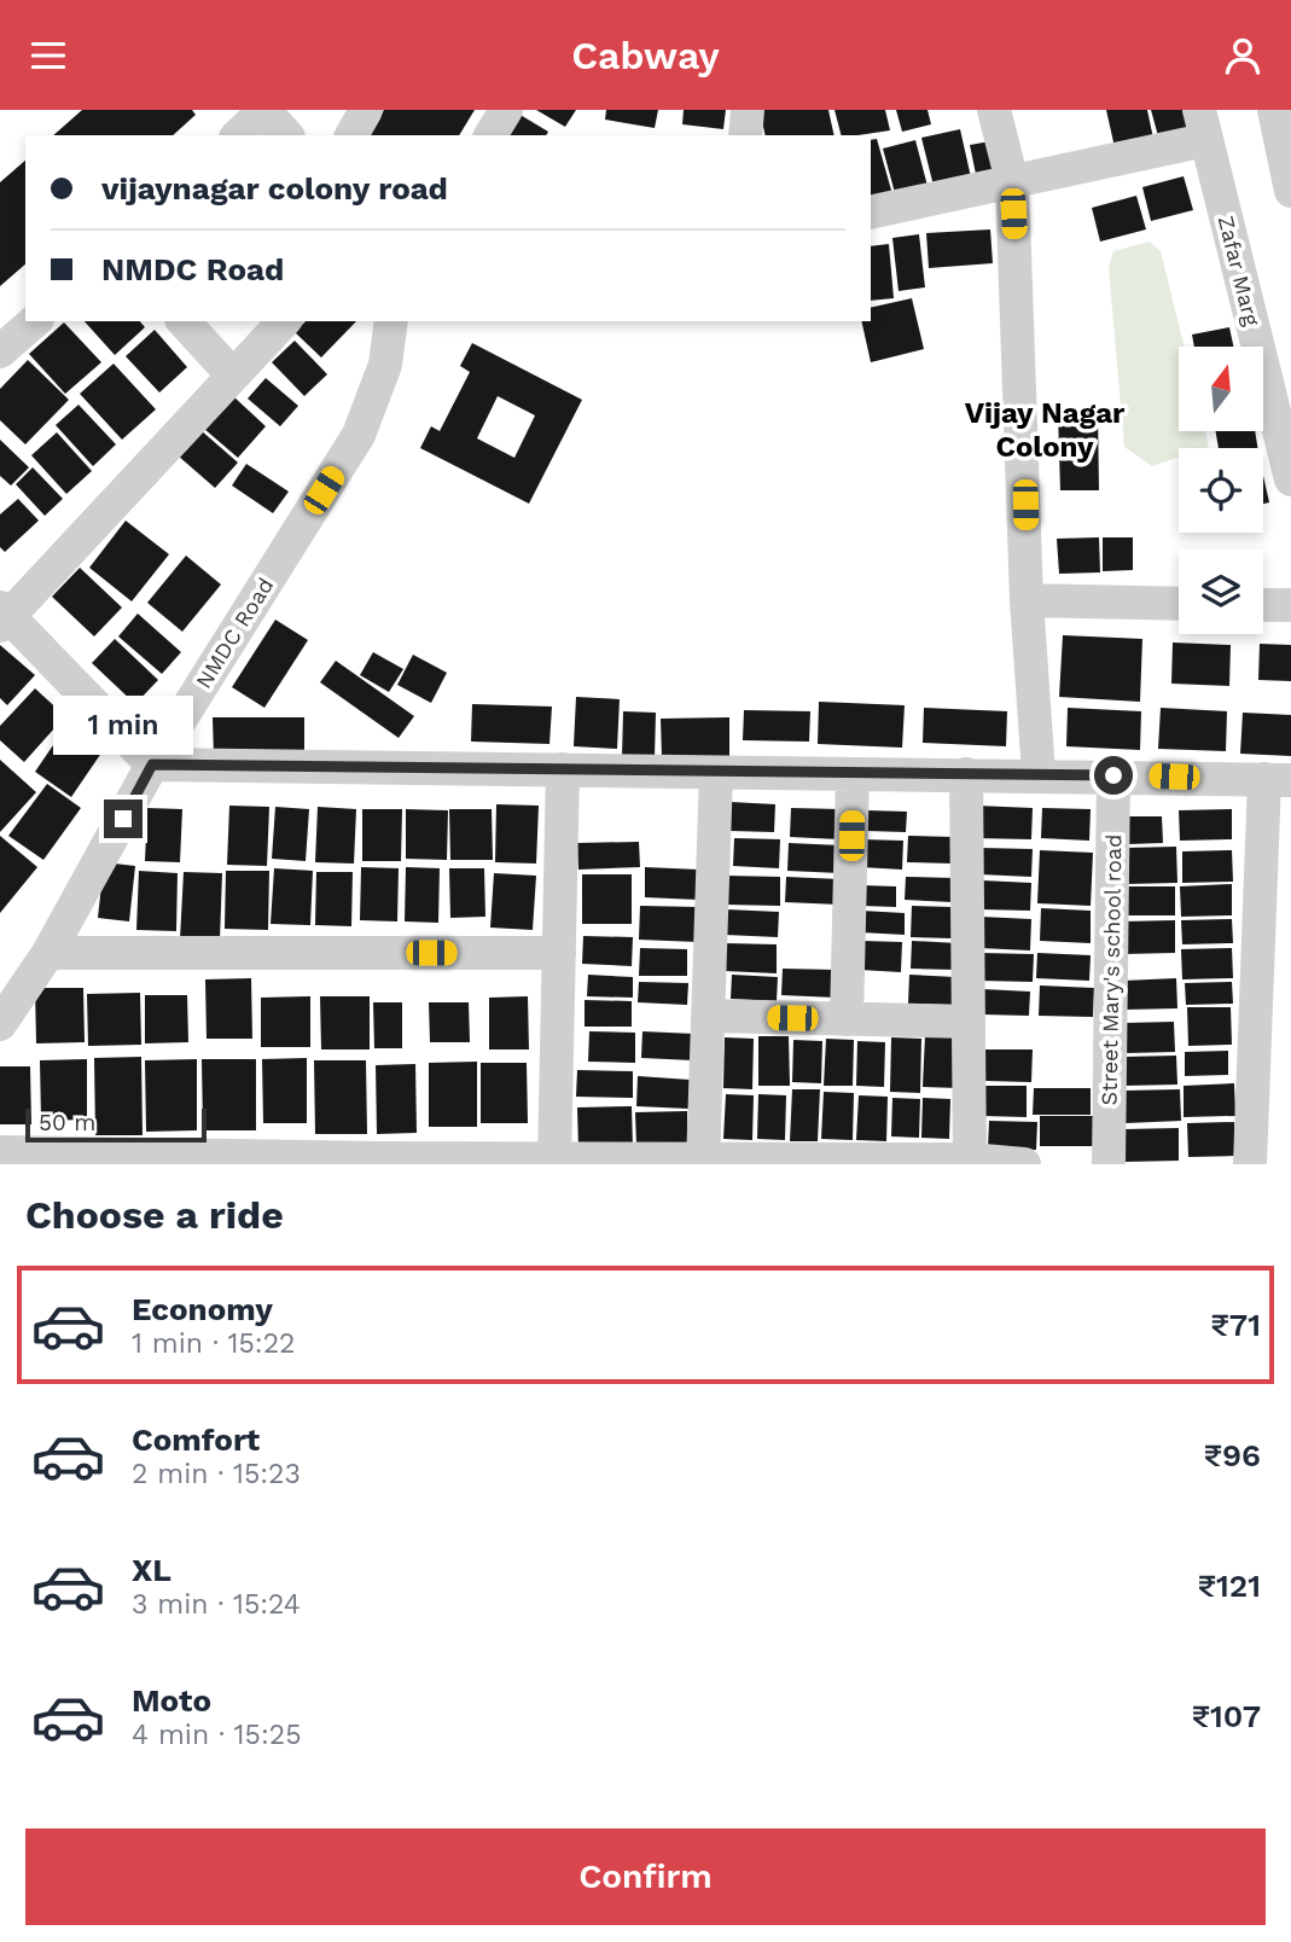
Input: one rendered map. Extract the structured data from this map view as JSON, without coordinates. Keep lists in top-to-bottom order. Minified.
{"streets":{"street":["Zafar Marg","NMDC Road","Street Mary's school road"]},"districts":["Vijay Nagar Colony"],"scale_bar":"50 m","north":"top","page":{"header":"Cabway","banner":["vijaynagar colony road","NMDC Road"],"bubble":"1 min","scale":"50 m","heading":"Choose a ride","list":[{"name":"Economy","note":"1 min · 15:22","value":"₹71"},{"name":"Comfort","note":"2 min · 15:23","value":"₹96"},{"name":"XL","note":"3 min · 15:24","value":"₹121"},{"name":"Moto","note":"4 min · 15:25","value":"₹107"}],"buttons":"Confirm"}}
